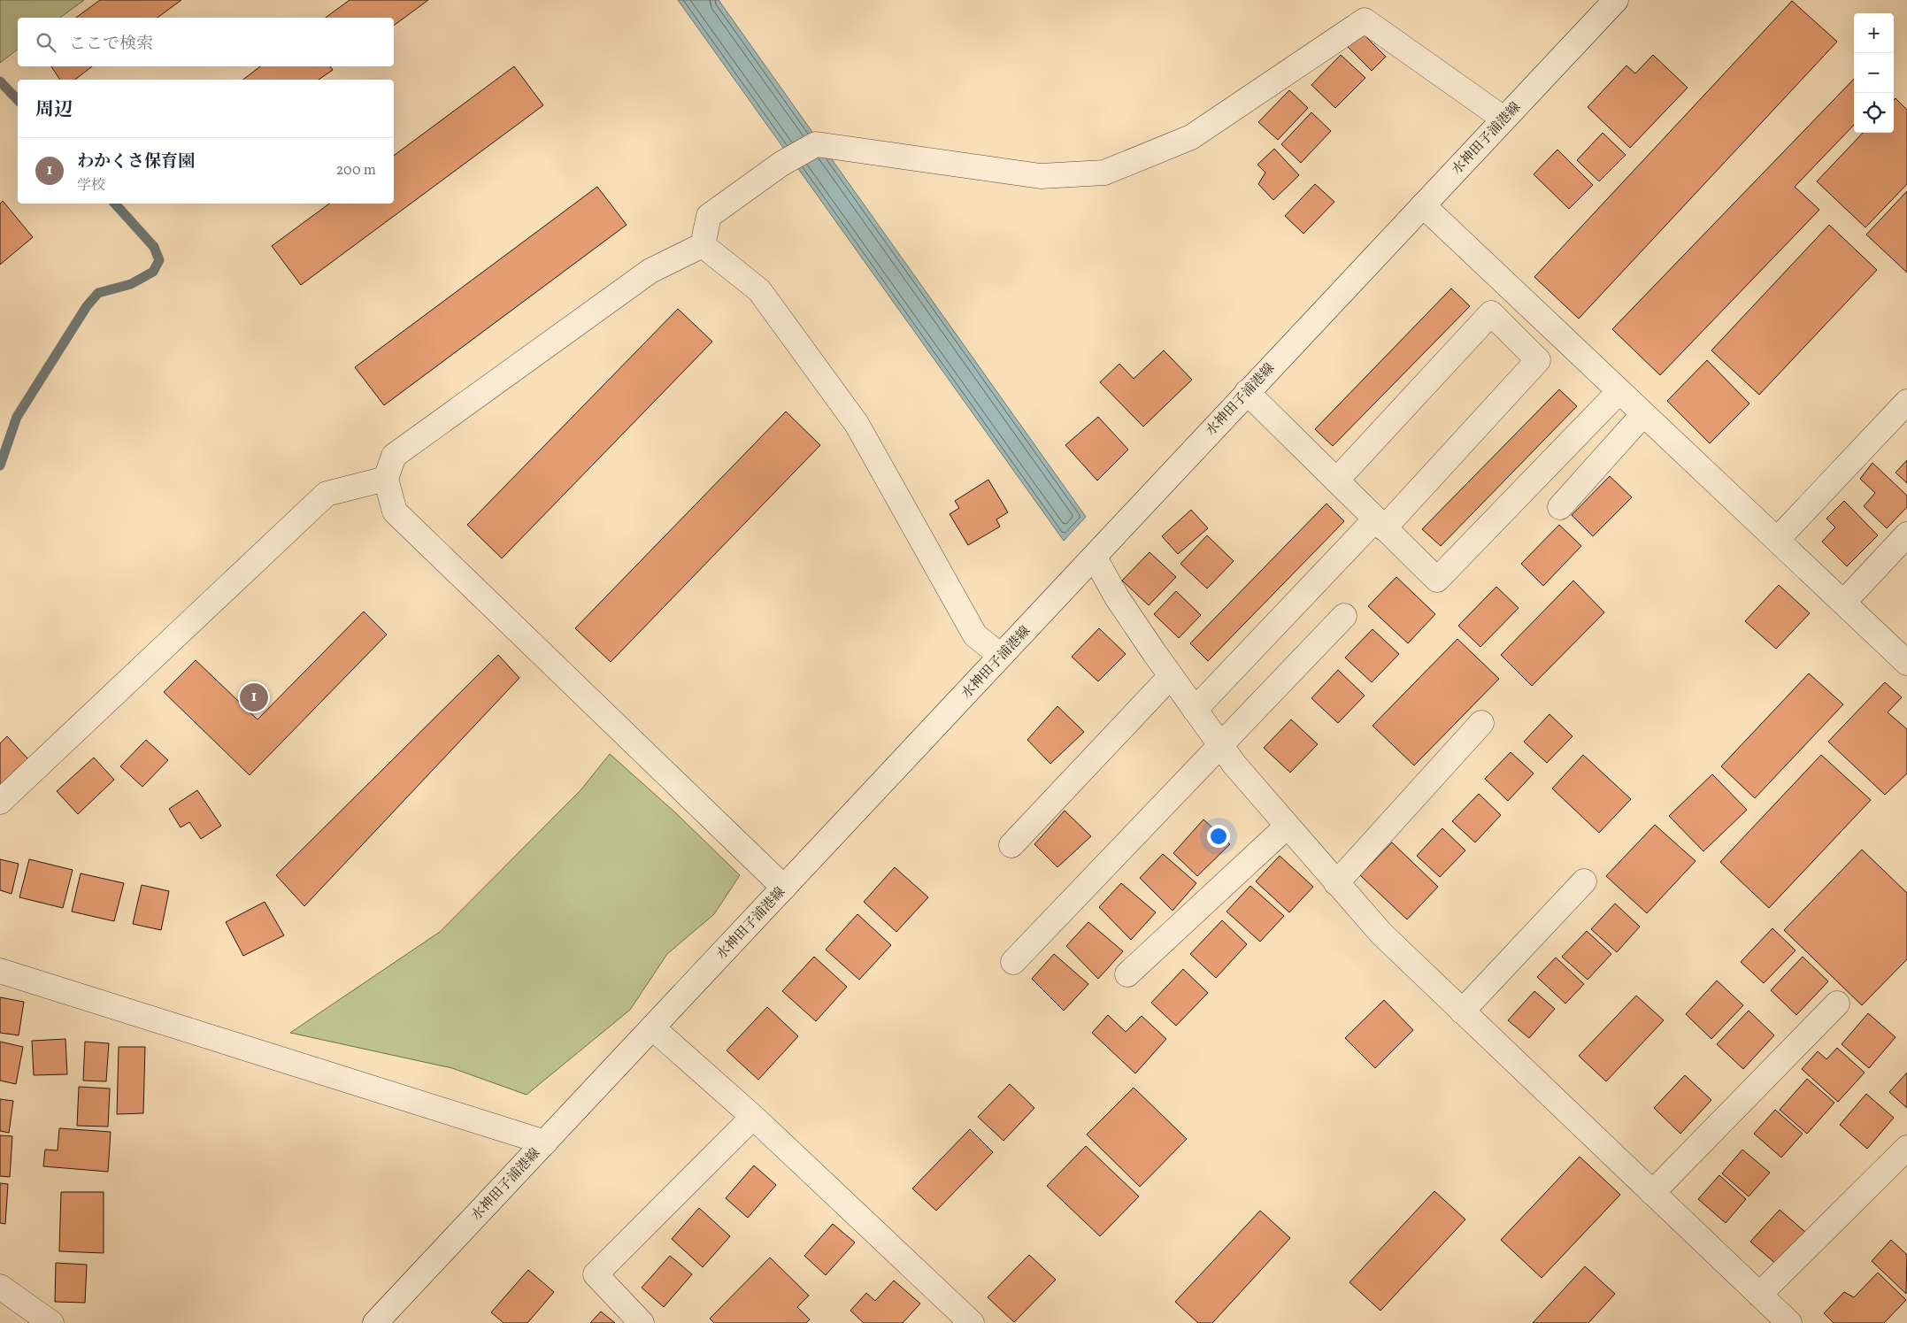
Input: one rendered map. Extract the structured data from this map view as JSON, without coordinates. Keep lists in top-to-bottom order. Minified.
{"streets":{"street":["水神田子浦港線"]},"page":{"map_buttons":["+","−"],"search":"ここで検索","heading":"周辺","list":[{"mark":"1","name":"わかくさ保育園","note":"学校","value":"200 m"}],"pins":"1"}}
